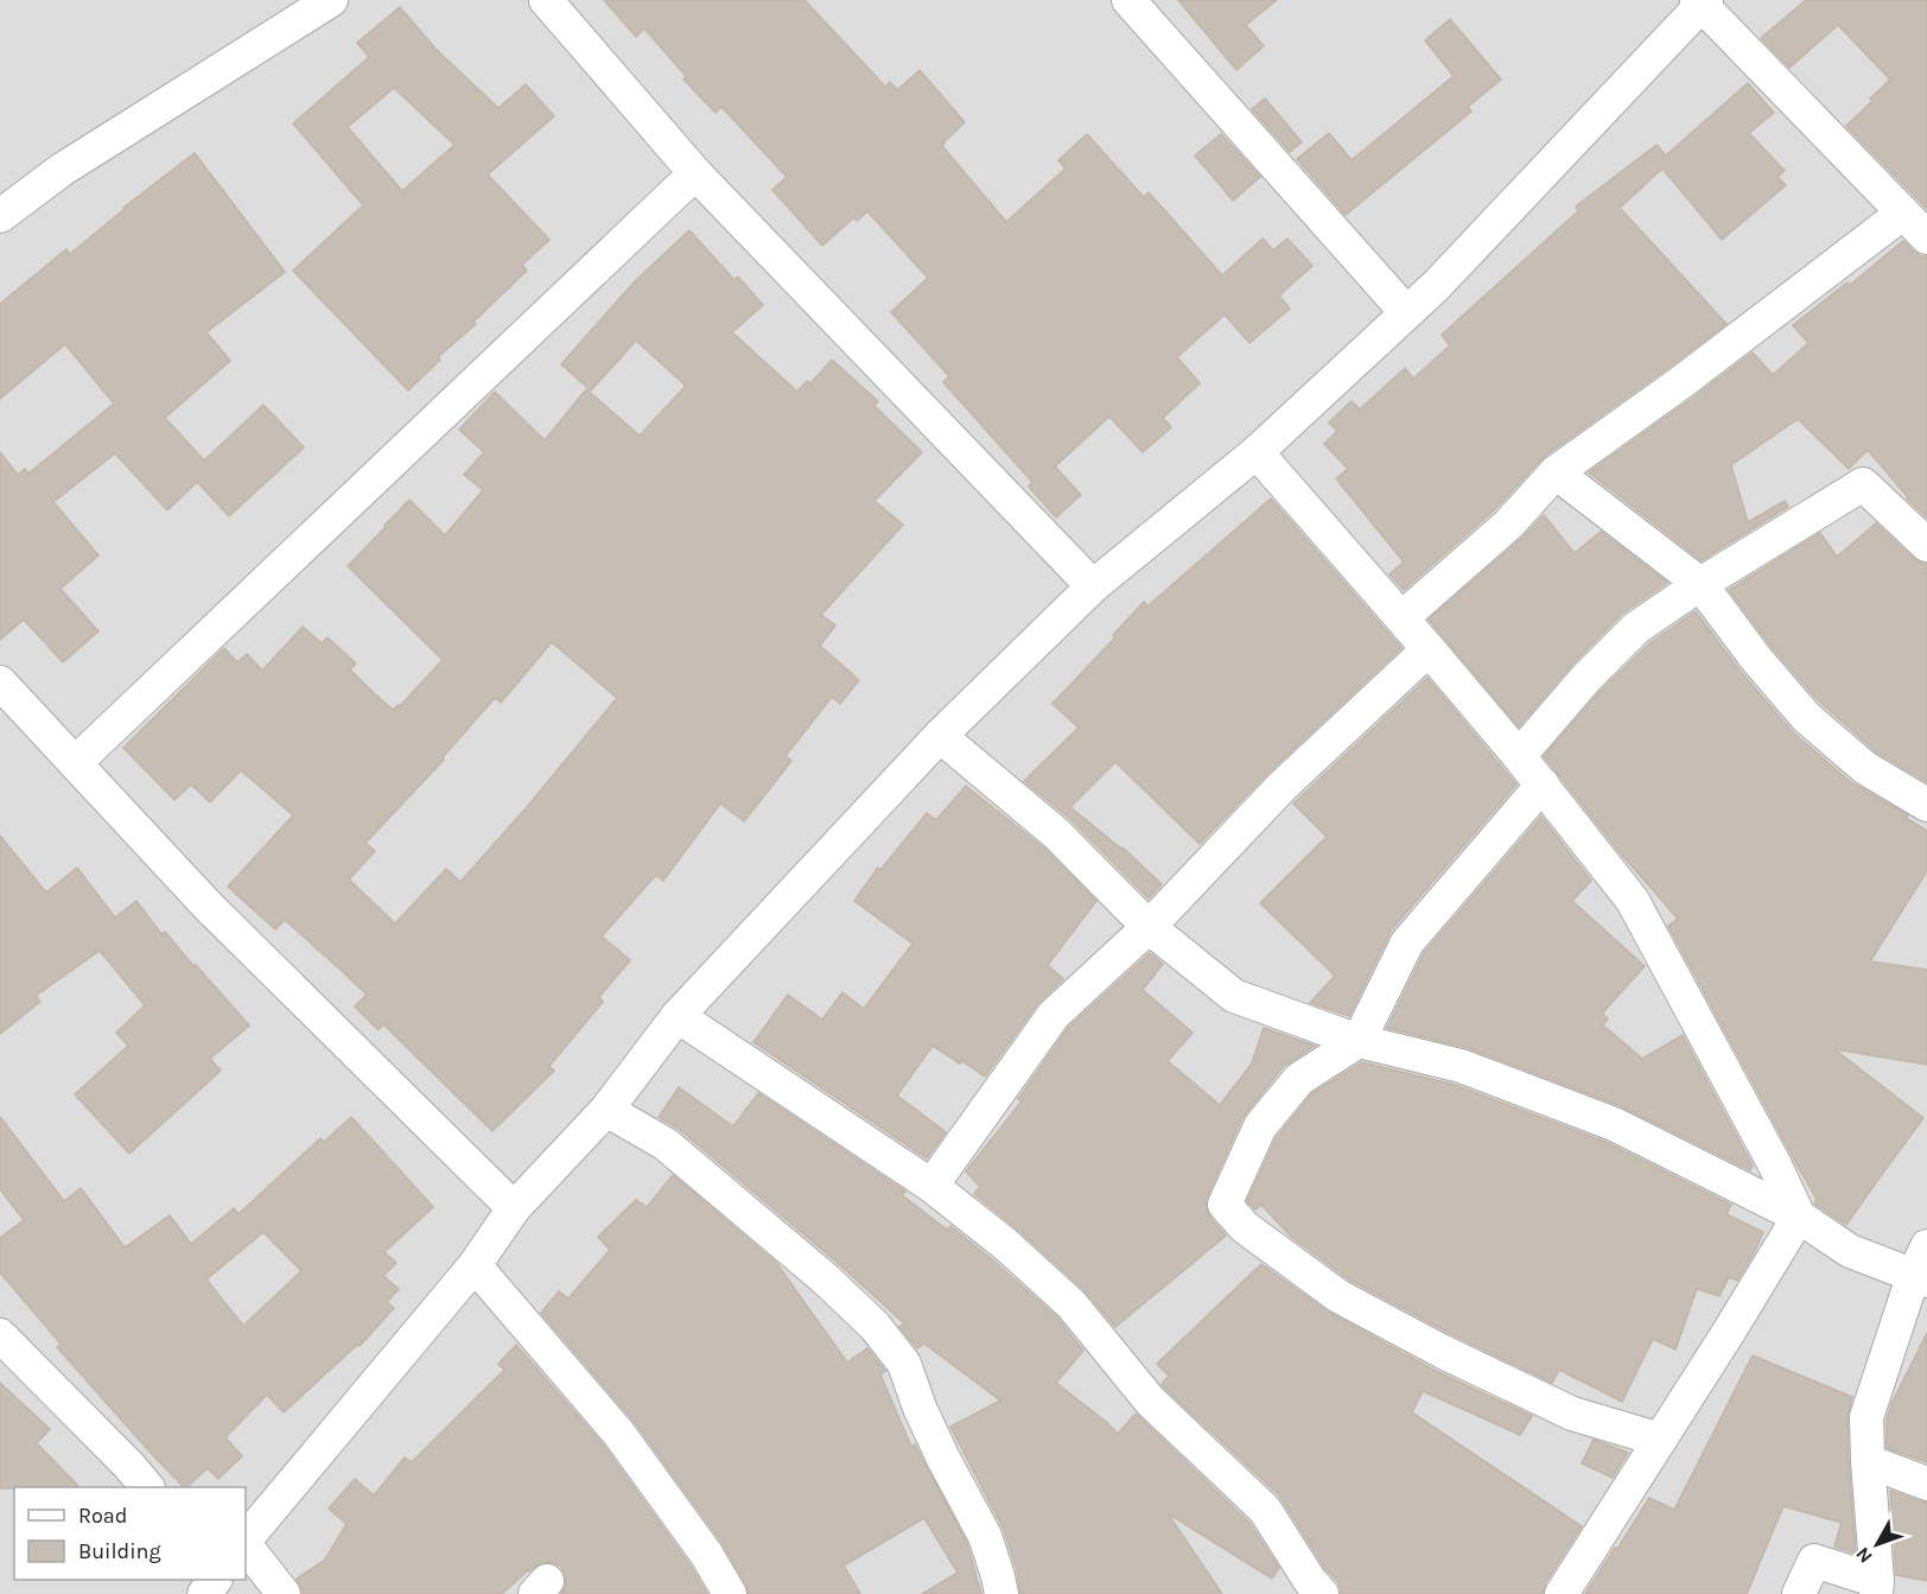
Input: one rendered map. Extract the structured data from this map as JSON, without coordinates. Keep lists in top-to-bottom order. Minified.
{"legend":["Road","Building"],"north":"bottom left"}
